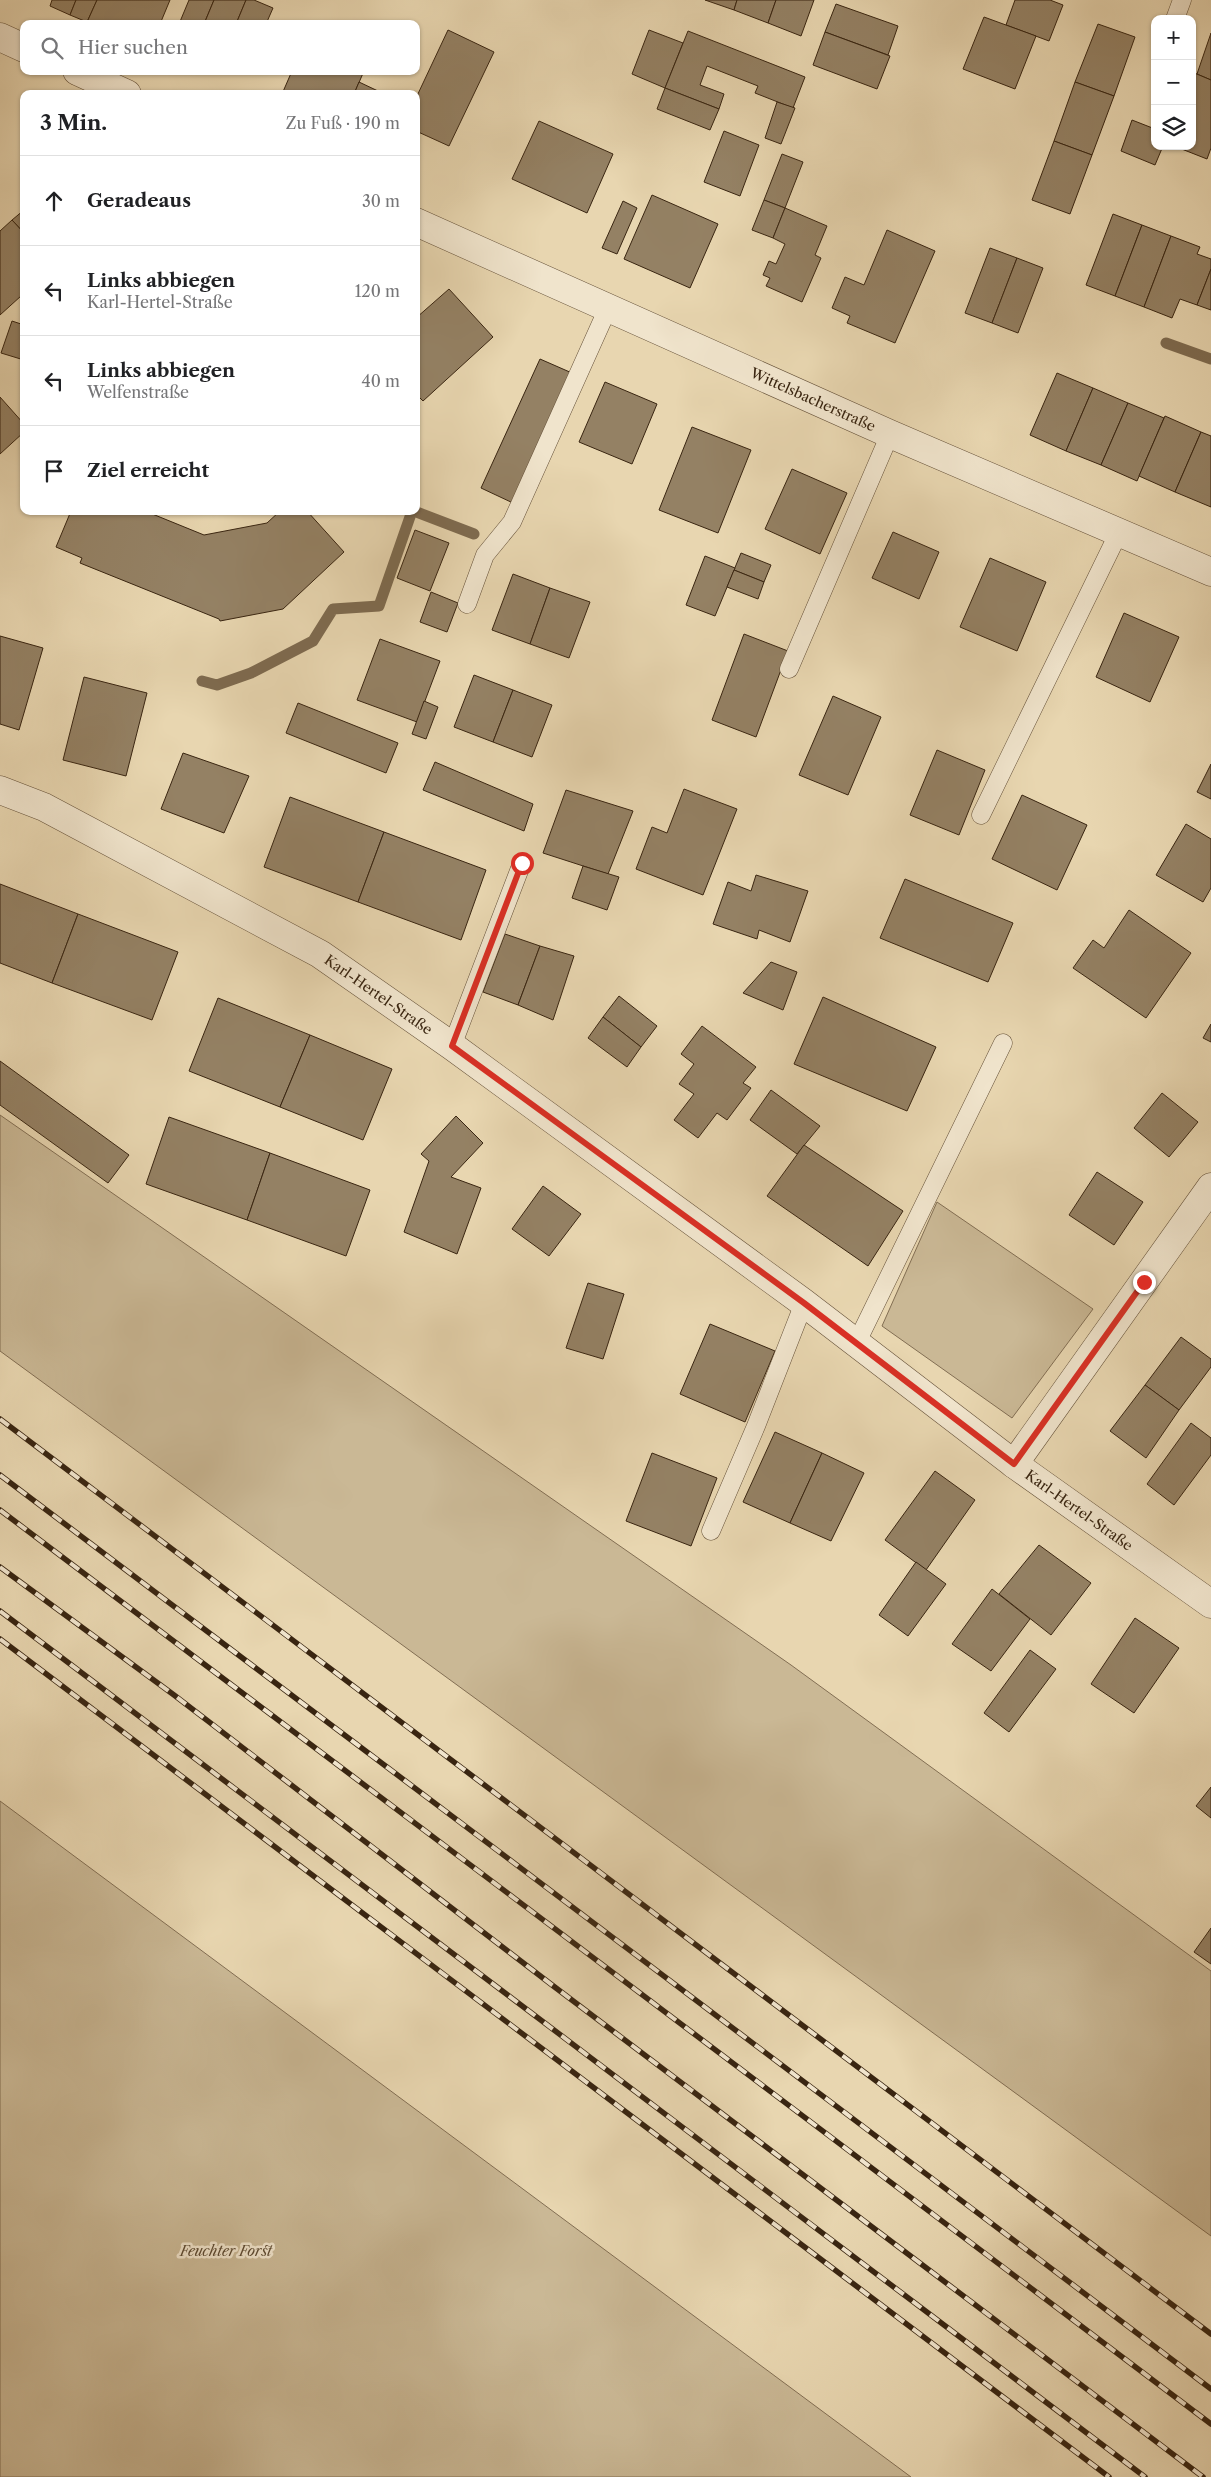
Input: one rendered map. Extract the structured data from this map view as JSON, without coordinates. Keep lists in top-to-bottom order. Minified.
{"streets":{"street":["Wittelsbacherstraße","Karl-Hertel-Straße"]},"parks":["Feuchter Forst"],"page":{"map_buttons":["+","−"],"search":"Hier suchen","heading":["3 Min.","Zu Fuß · 190 m"],"list":[["Geradeaus","30 m"],["Links abbiegen","Karl-Hertel-Straße","120 m"],["Links abbiegen","Welfenstraße","40 m"],"Ziel erreicht"]}}
